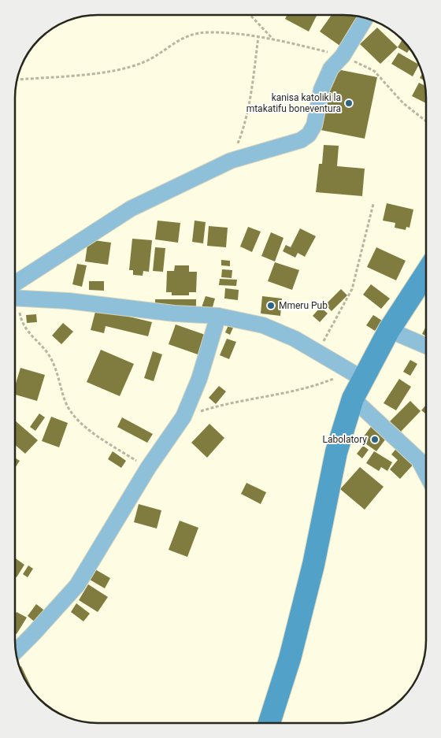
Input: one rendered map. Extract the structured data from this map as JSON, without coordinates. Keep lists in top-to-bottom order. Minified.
{"places":["kanisa katoliki la mtakatifu boneventura","Mmeru Pub","Labolatory"]}
